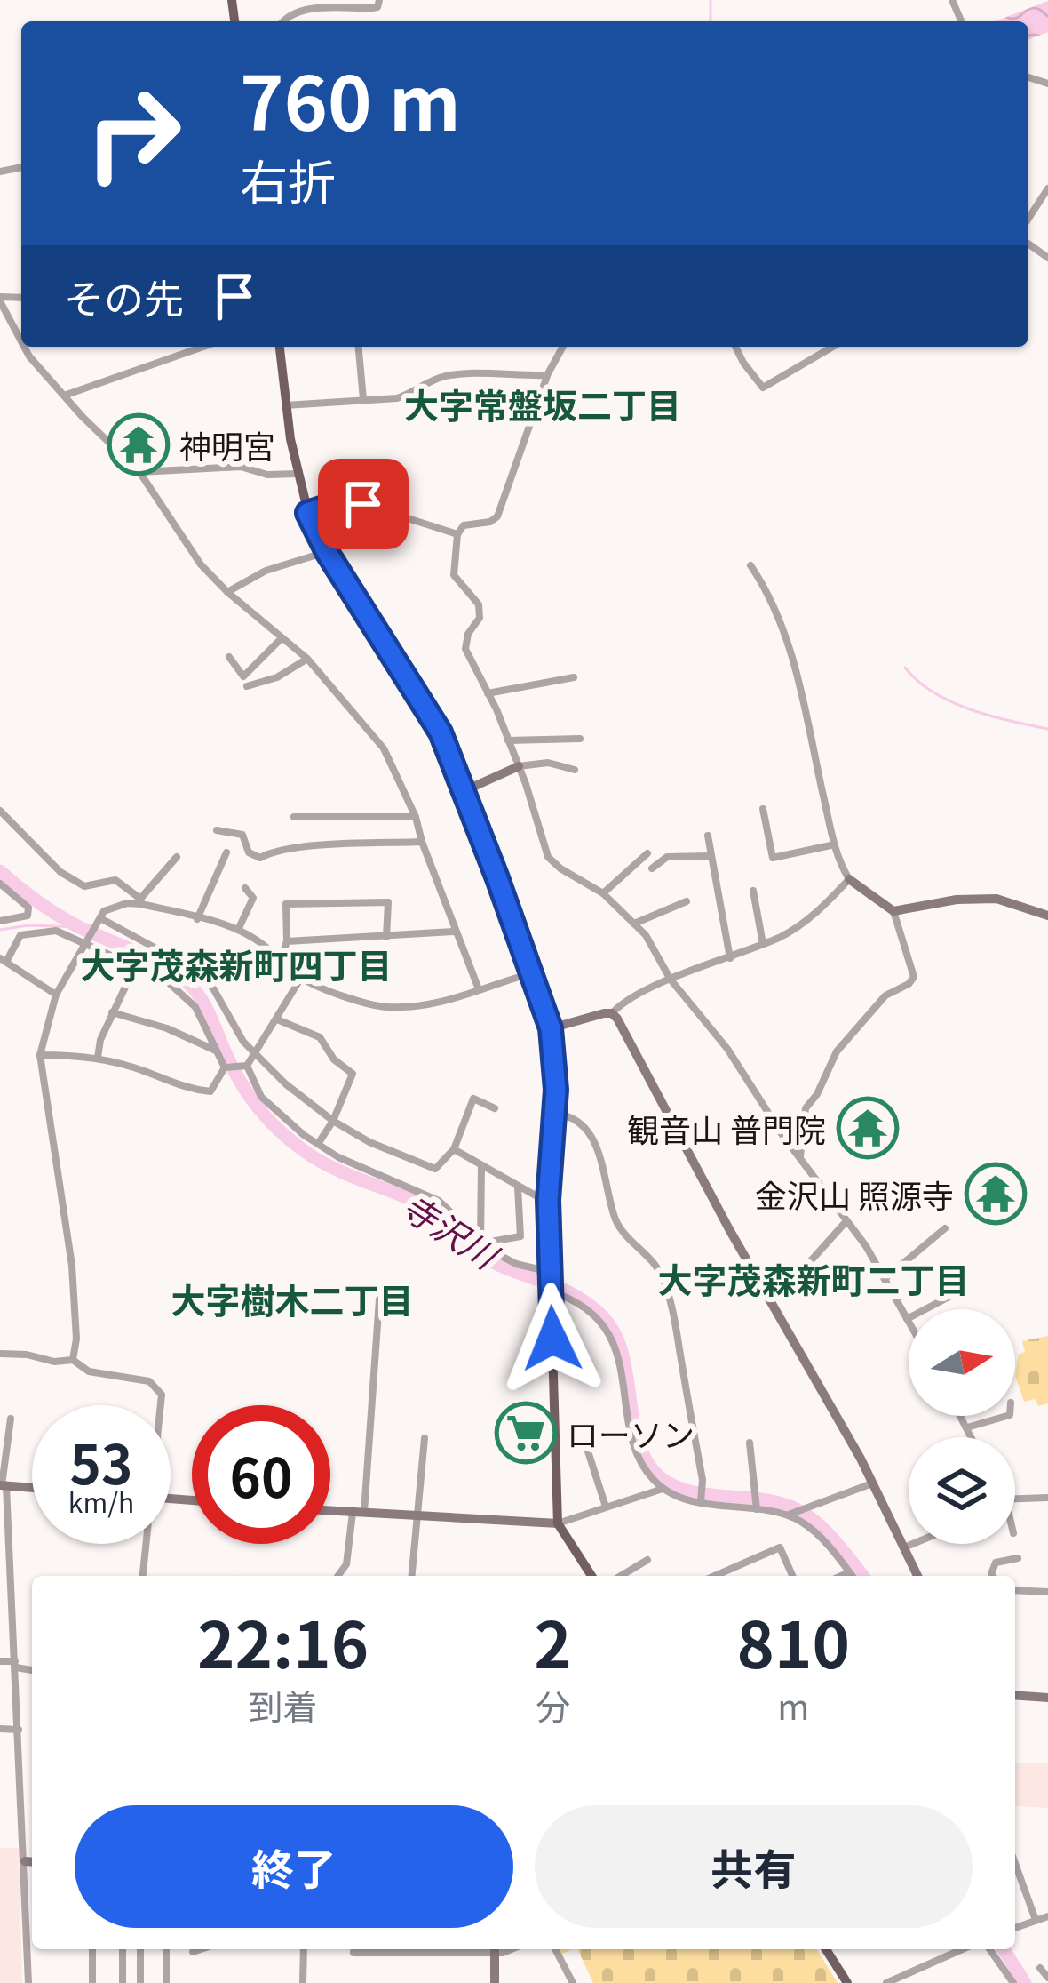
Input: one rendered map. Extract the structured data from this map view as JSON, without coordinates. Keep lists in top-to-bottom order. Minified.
{"districts":["大字常盤坂二丁目","大字茂森新町四丁目","大字茂森新町二丁目","大字樹木二丁目"],"water":["寺沢川"],"places":{"temple":["神明宮","観音山 普門院","金沢山 照源寺"],"supermarket":["ローソン"]},"north":"right","page":{"turn":["760 m","右折"],"then":"その先","speed":"53 km/h","limit":"60","eta":["22:16","到着","2","分","810","m"],"buttons":["終了","共有"]}}
